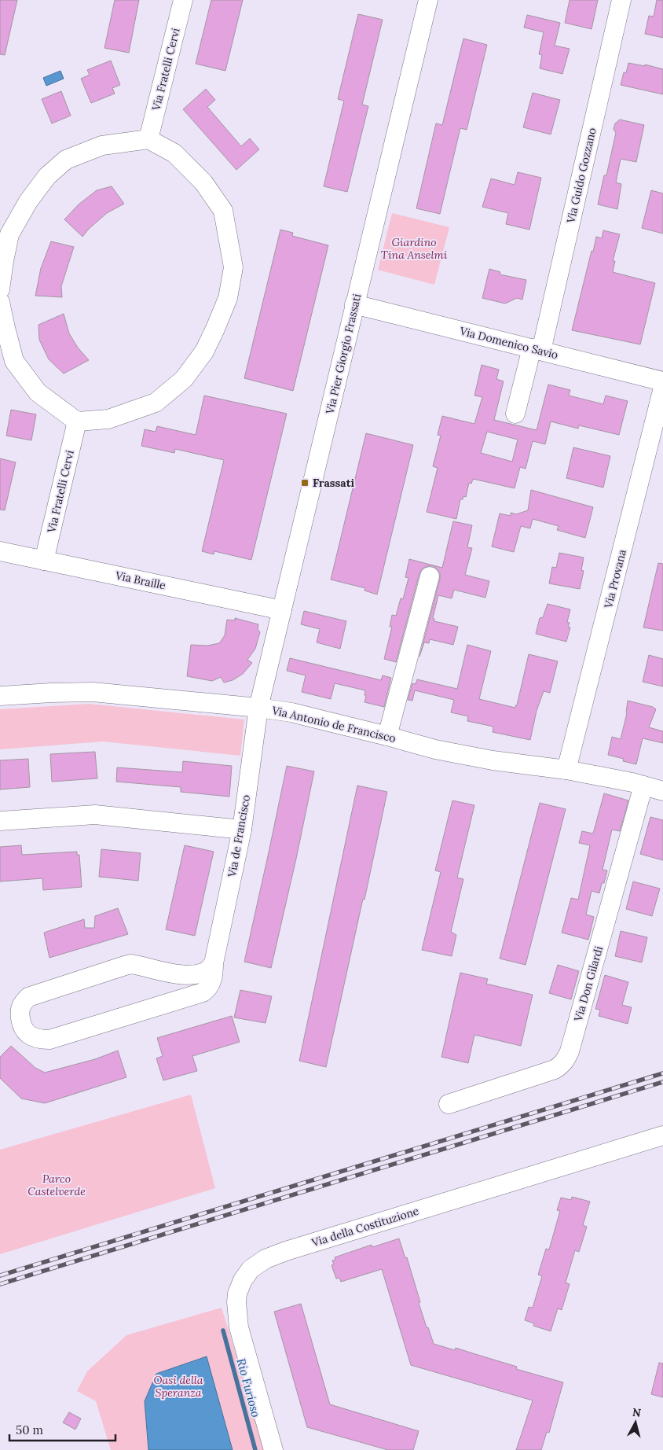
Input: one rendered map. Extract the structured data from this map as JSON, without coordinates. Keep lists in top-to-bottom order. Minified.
{"streets":{"street":["Via Fratelli Cervi","Via Guido Gozzano","Via Domenico Savio","Via Pier Giorgio Frassati","Via Provana","Via Braille","Via Antonio de Francisco","Via de Francisco","Via Don Gilardi","Via della Costituzione"]},"crossings":[["Via Fratelli Cervi","Via Braille"],["Via Guido Gozzano","Via Domenico Savio"],["Via Domenico Savio","Via Pier Giorgio Frassati"],["Via Pier Giorgio Frassati","Via Braille"],["Via Pier Giorgio Frassati","Via Antonio de Francisco"],["Via Pier Giorgio Frassati","Via de Francisco"],["Via Provana","Via Antonio de Francisco"],["Via Antonio de Francisco","Via de Francisco"],["Via Antonio de Francisco","Via Don Gilardi"]],"water":["Rio Furioso"],"parks":["Giardino Tina Anselmi","Parco Castelverde","Oasi della Speranza"],"places":{"transit":["Frassati"]},"scale_bar":"50 m","north":"top"}
